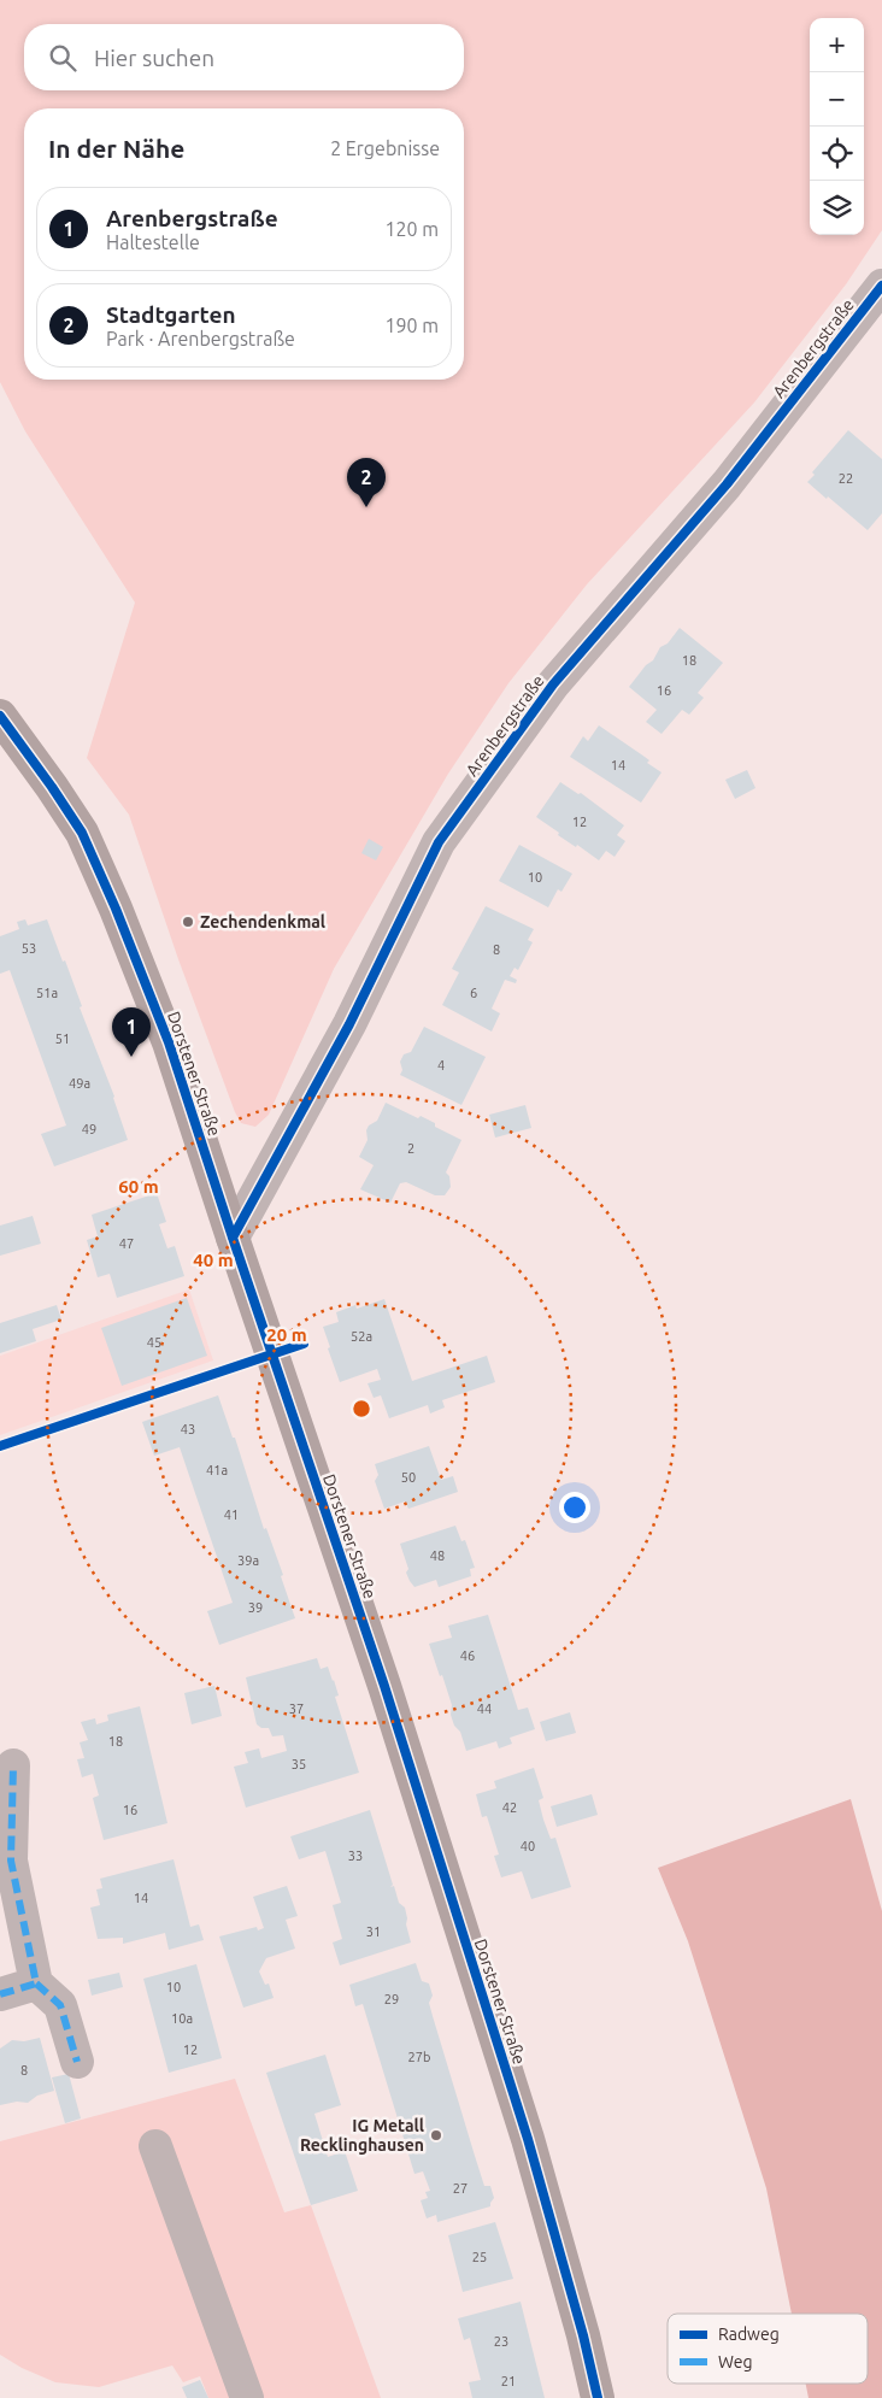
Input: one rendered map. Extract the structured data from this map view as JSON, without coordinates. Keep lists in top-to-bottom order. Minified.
{"streets":{"main road":["Dorstener Straße"],"street":["Arenbergstraße"]},"crossings":[["Arenbergstraße","Dorstener Straße"]],"places":["Zechendenkmal","IG Metall Recklinghausen"],"house_numbers":["22","18","16","14","12","10","53","8","51a","6","51","4","49a","49","2","47","52a","45","43","41a","50","41","48","39a","39","46","37","44","18","35","42","16","40","33","14","31","10","29","10a","12","27b","8","27","25","23","21"],"legend":["Radweg","Weg"],"page":{"map_buttons":["+","−"],"search":"Hier suchen","heading":["In der Nähe","2 Ergebnisse"],"list":[{"mark":"1","name":"Arenbergstraße","note":"Haltestelle","value":"120 m"},{"mark":"2","name":"Stadtgarten","note":"Park · Arenbergstraße","value":"190 m"}],"pins":["2","1"]},"rings":["60 m","40 m","20 m"]}
